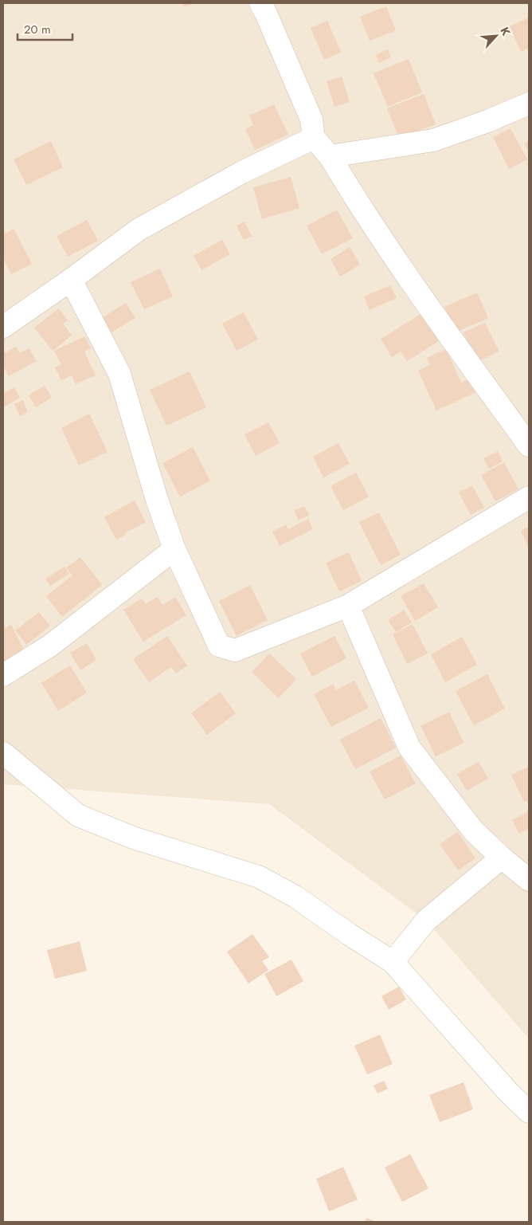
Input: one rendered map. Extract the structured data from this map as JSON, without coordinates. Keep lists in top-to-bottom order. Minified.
{"scale_bar":"20 m","north":"top right"}
